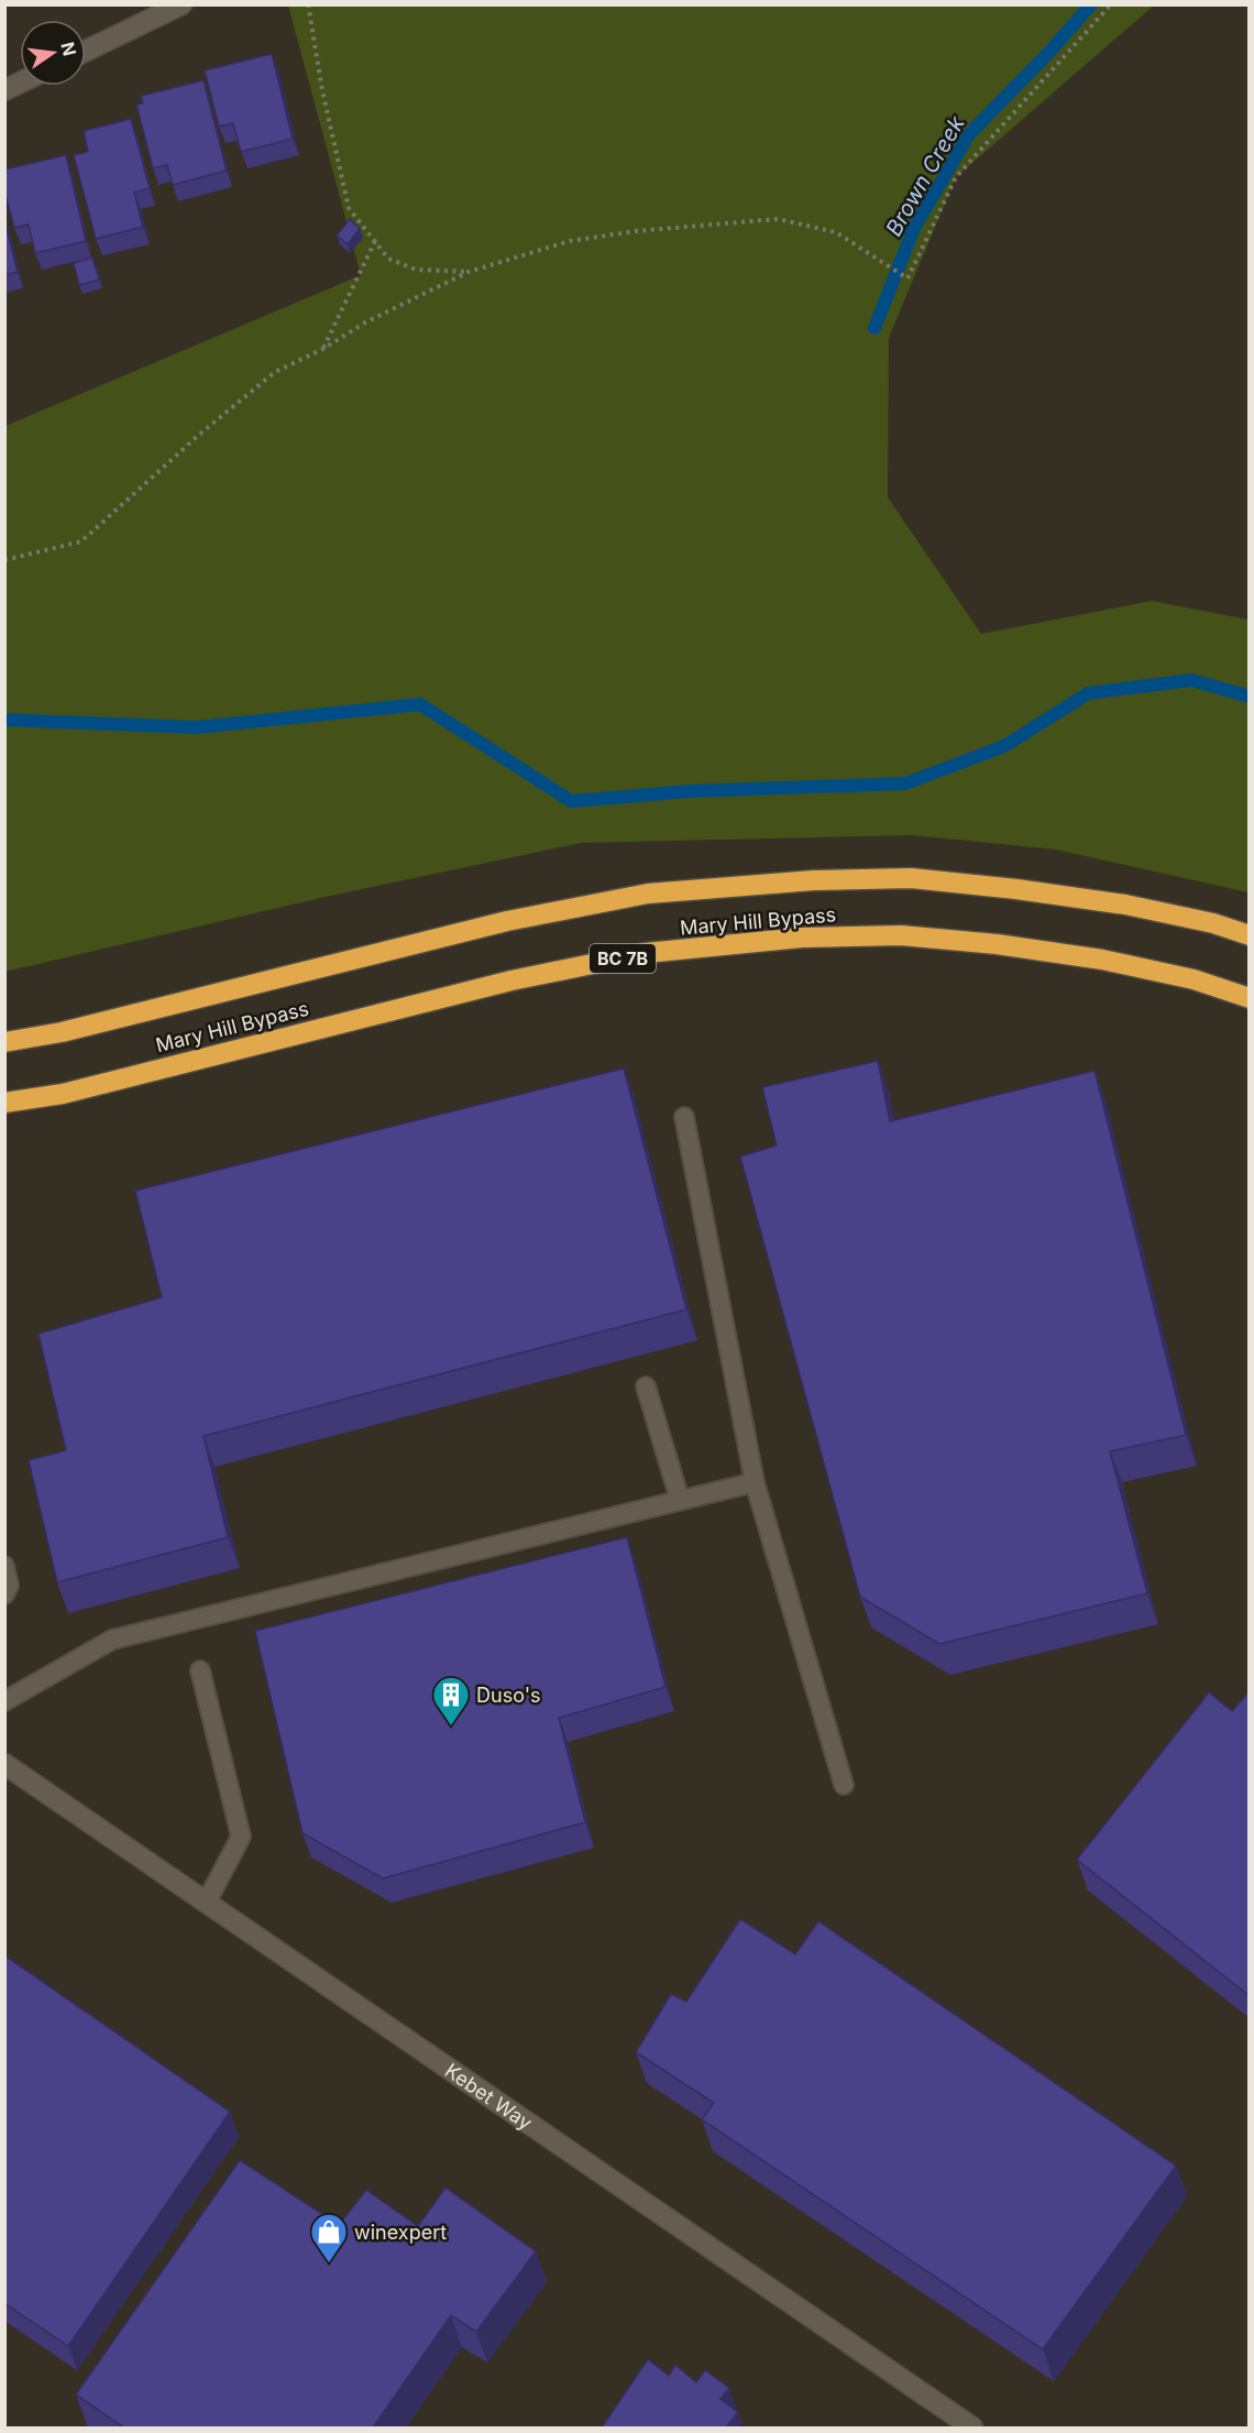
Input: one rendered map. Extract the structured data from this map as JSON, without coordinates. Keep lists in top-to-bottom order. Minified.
{"streets":{"highway":["Mary Hill Bypass","BC 7B"],"street":["Kebet Way"]},"water":["Brown Creek"],"places":{"building":["Duso's"],"shop":["winexpert"]},"north":"right"}
